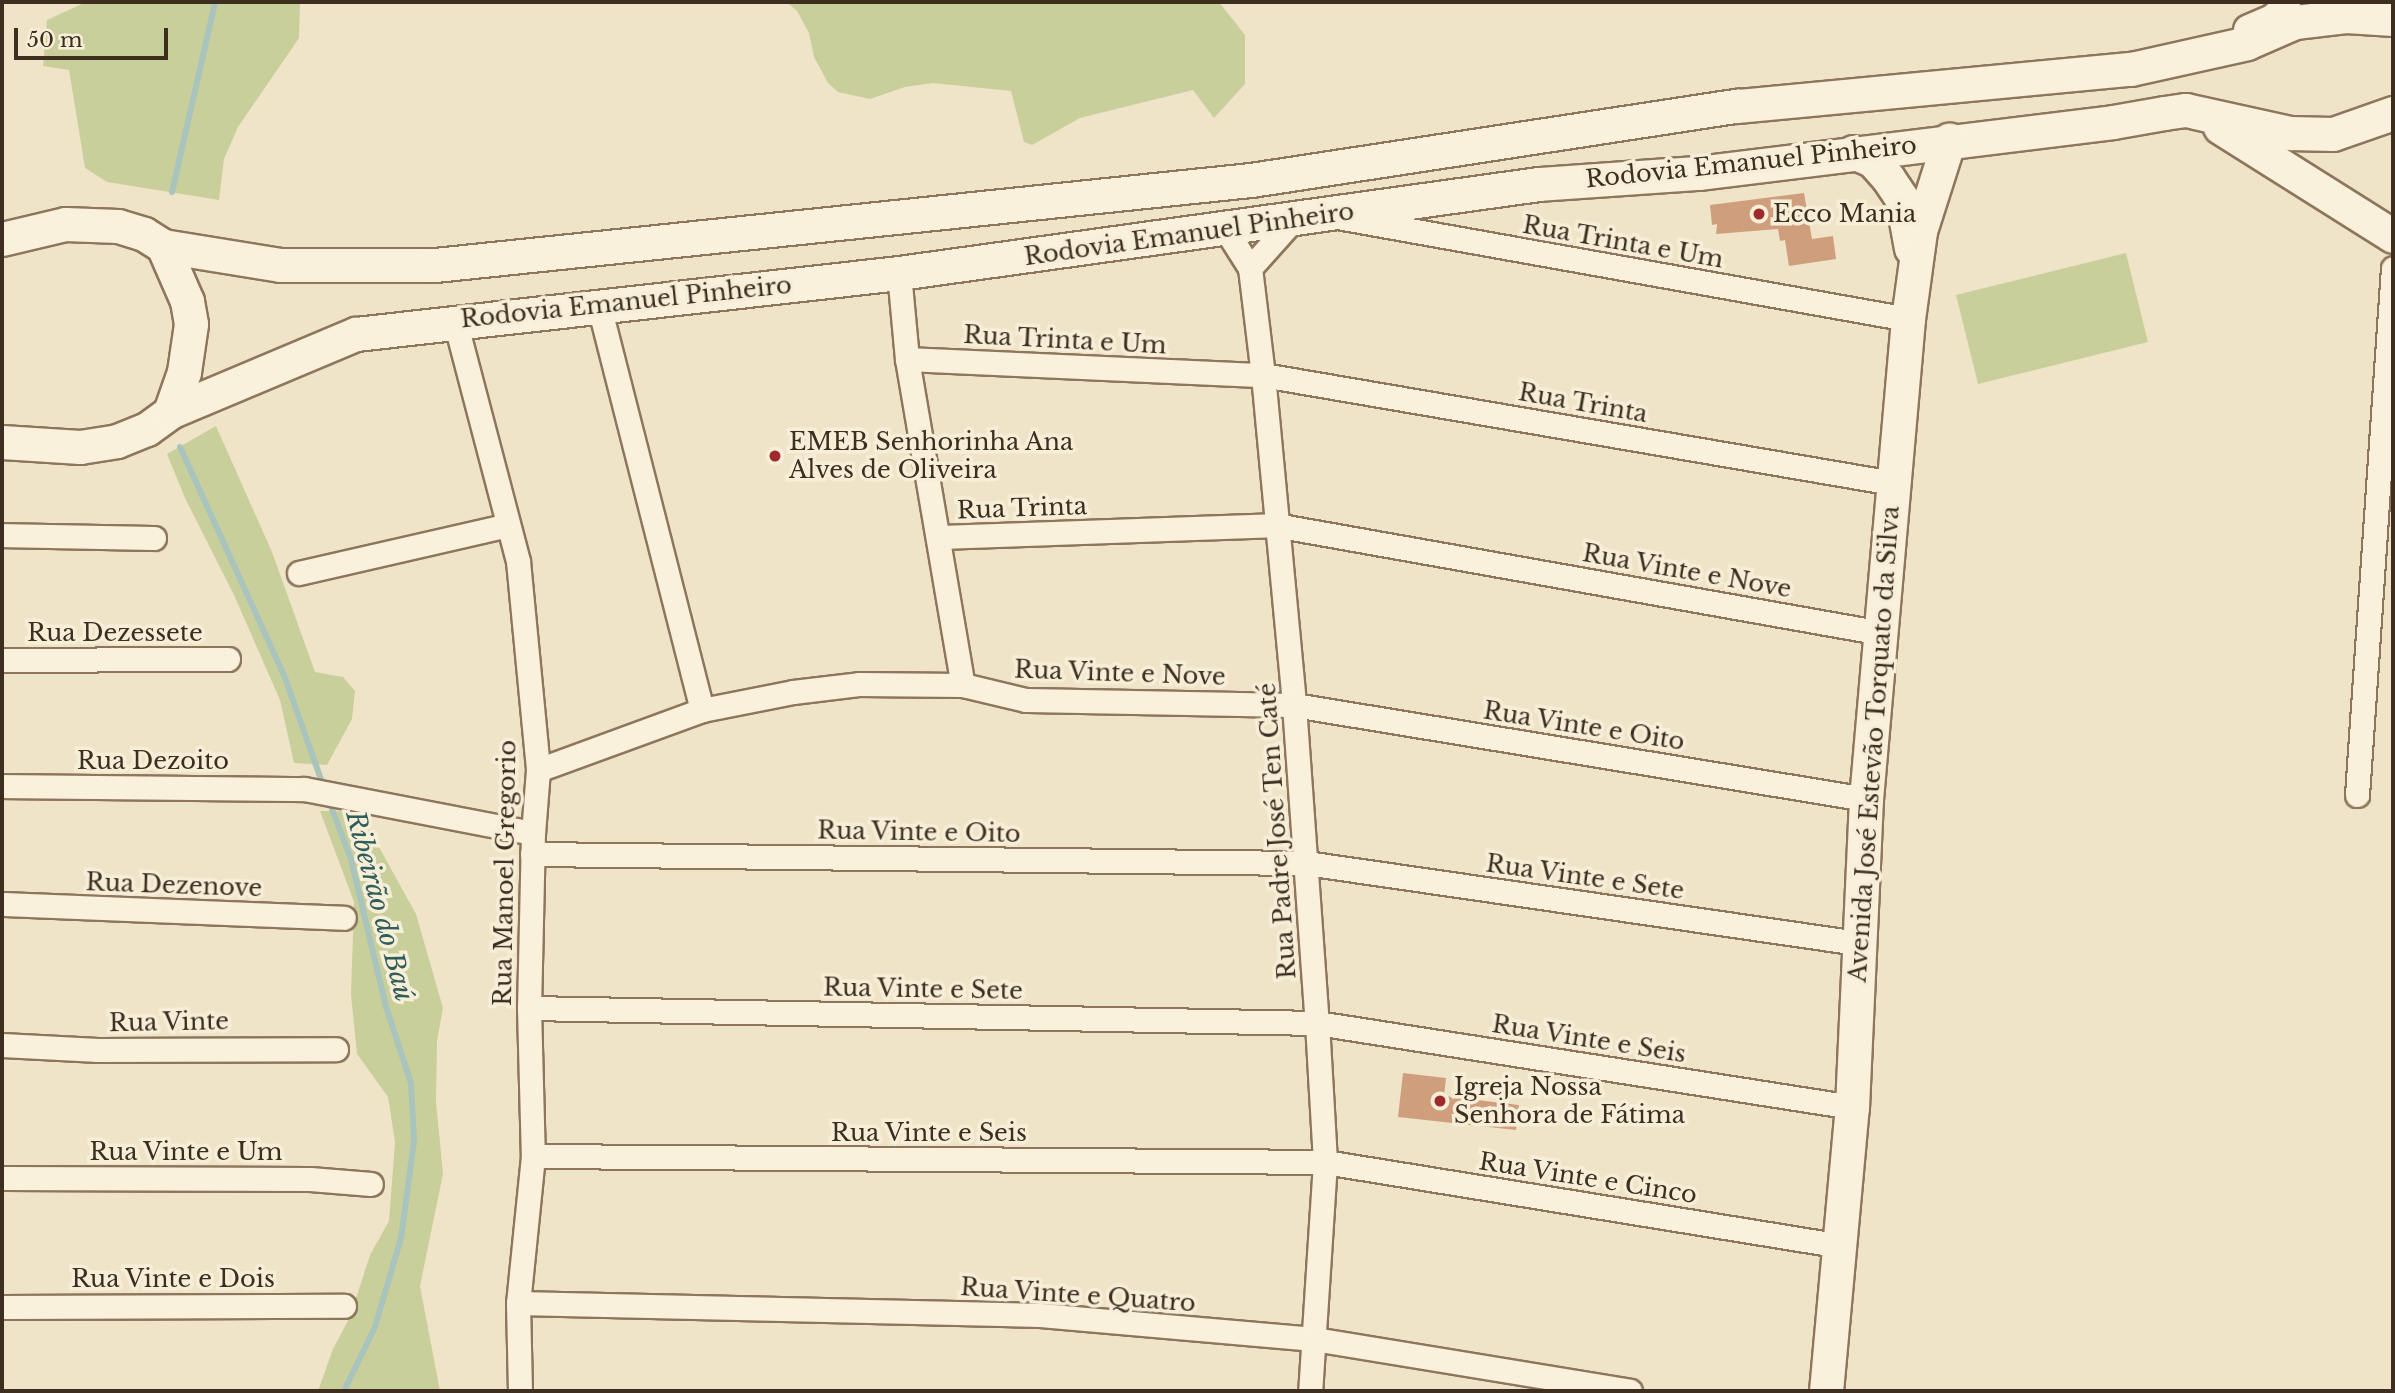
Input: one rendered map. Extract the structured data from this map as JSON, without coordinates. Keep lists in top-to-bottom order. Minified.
{"streets":{"main road":["Rodovia Emanuel Pinheiro","Avenida José Estevão Torquato da Silva"],"street":["Rua Trinta e Um","Rua Trinta","Rua Vinte e Nove","Rua Dezessete","Rua Vinte e Oito","Rua Dezoito","Rua Padre José Ten Caté","Rua Manoel Gregorio","Rua Vinte e Sete","Rua Dezenove","Rua Vinte","Rua Vinte e Seis","Rua Vinte e Um","Rua Vinte e Cinco","Rua Vinte e Dois","Rua Vinte e Quatro"]},"crossings":[["Rodovia Emanuel Pinheiro","Rua Trinta e Um"],["Rodovia Emanuel Pinheiro","Avenida José Estevão Torquato da Silva"],["Rodovia Emanuel Pinheiro","Rua Manoel Gregorio"],["Rua Trinta e Um","Rua Trinta"],["Rua Trinta e Um","Avenida José Estevão Torquato da Silva"],["Rua Trinta e Um","Rua Padre José Ten Caté"],["Rua Trinta","Rua Vinte e Nove"],["Rua Trinta","Avenida José Estevão Torquato da Silva"],["Rua Trinta","Rua Padre José Ten Caté"],["Rua Vinte e Nove","Rua Vinte e Oito"],["Rua Vinte e Nove","Avenida José Estevão Torquato da Silva"],["Rua Vinte e Nove","Rua Padre José Ten Caté"],["Rua Vinte e Nove","Rua Manoel Gregorio"],["Rua Vinte e Oito","Avenida José Estevão Torquato da Silva"],["Rua Vinte e Oito","Rua Dezoito"],["Rua Vinte e Oito","Rua Padre José Ten Caté"],["Rua Vinte e Oito","Rua Manoel Gregorio"],["Rua Vinte e Oito","Rua Vinte e Sete"],["Avenida José Estevão Torquato da Silva","Rua Vinte e Sete"],["Avenida José Estevão Torquato da Silva","Rua Vinte e Seis"],["Avenida José Estevão Torquato da Silva","Rua Vinte e Cinco"],["Rua Dezoito","Rua Manoel Gregorio"],["Rua Padre José Ten Caté","Rua Vinte e Sete"],["Rua Padre José Ten Caté","Rua Vinte e Seis"],["Rua Padre José Ten Caté","Rua Vinte e Cinco"],["Rua Padre José Ten Caté","Rua Vinte e Quatro"],["Rua Manoel Gregorio","Rua Vinte e Sete"],["Rua Manoel Gregorio","Rua Vinte e Seis"],["Rua Manoel Gregorio","Rua Vinte e Quatro"],["Rua Vinte e Sete","Rua Vinte e Seis"],["Rua Vinte e Seis","Rua Vinte e Cinco"]],"water":["Ribeirão do Baú"],"places":["Ecco Mania","EMEB Senhorinha Ana Alves de Oliveira","Igreja Nossa Senhora de Fátima"],"scale_bar":"50 m"}
